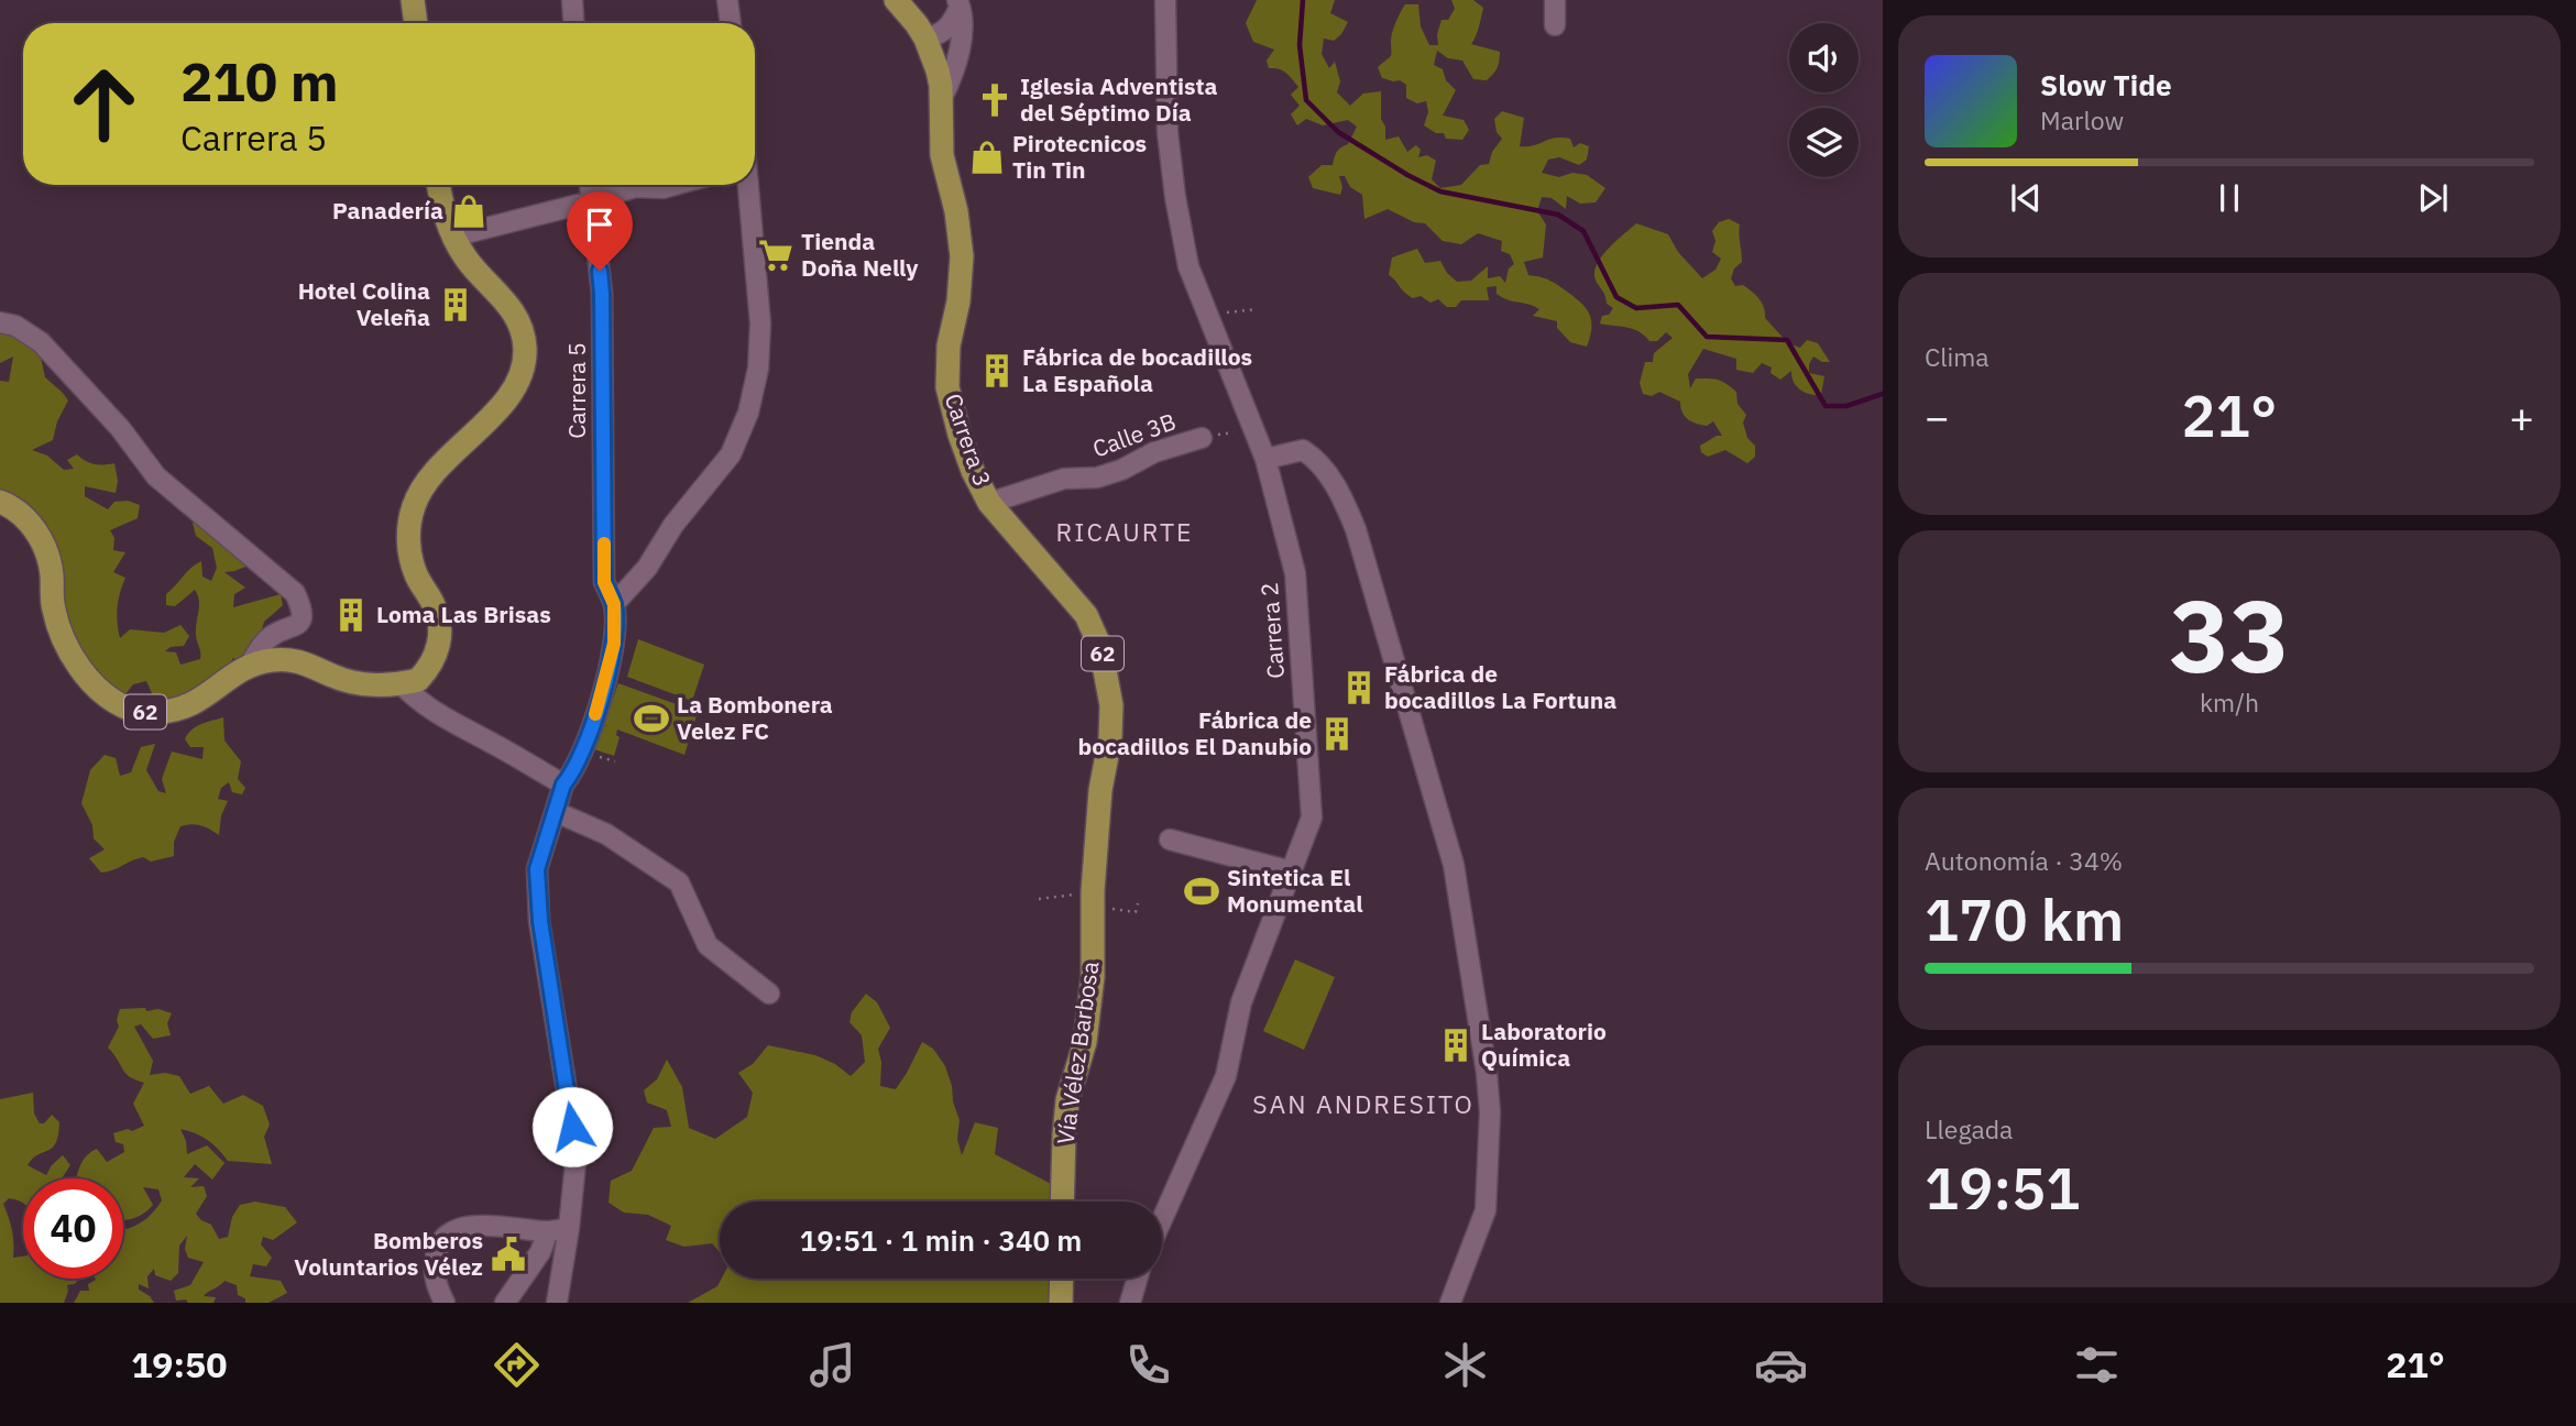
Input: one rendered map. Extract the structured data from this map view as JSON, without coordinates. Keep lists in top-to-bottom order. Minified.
{"streets":{"main road":["Carrera 3","62","Vía Vélez Barbosa"],"street":["Carrera 5","Calle 3B","Carrera 2"]},"crossings":[["Calle 3B","Carrera 3"],["Calle 3B","Carrera 2"],["Carrera 3","62"],["Carrera 3","Vía Vélez Barbosa"]],"districts":["RICAURTE","SAN ANDRESITO"],"places":{"church":["Iglesia Adventista del Séptimo Día"],"shop":["Pirotecnicos Tin Tin","Panadería"],"supermarket":["Tienda Doña Nelly"],"building":["Hotel Colina Veleña","Fábrica de bocadillos La Española","Loma Las Brisas","Fábrica de bocadillos La Fortuna","Fábrica de bocadillos El Danubio","Laboratorio Química"],"sports":["La Bombonera Velez FC","Sintetica El Monumental"],"public building":["Bomberos Voluntarios Vélez"]},"page":{"turn":["210 m","Carrera 5"],"song":["Slow Tide","Marlow"],"tile":["Clima",["33","km/h"],["Autonomía · 34%","170 km"],["Llegada","19:51"]],"heat":["−","21°","+"],"limit":"40","trip":"19:51 · 1 min · 340 m","tabs":["19:50","21°"]}}
